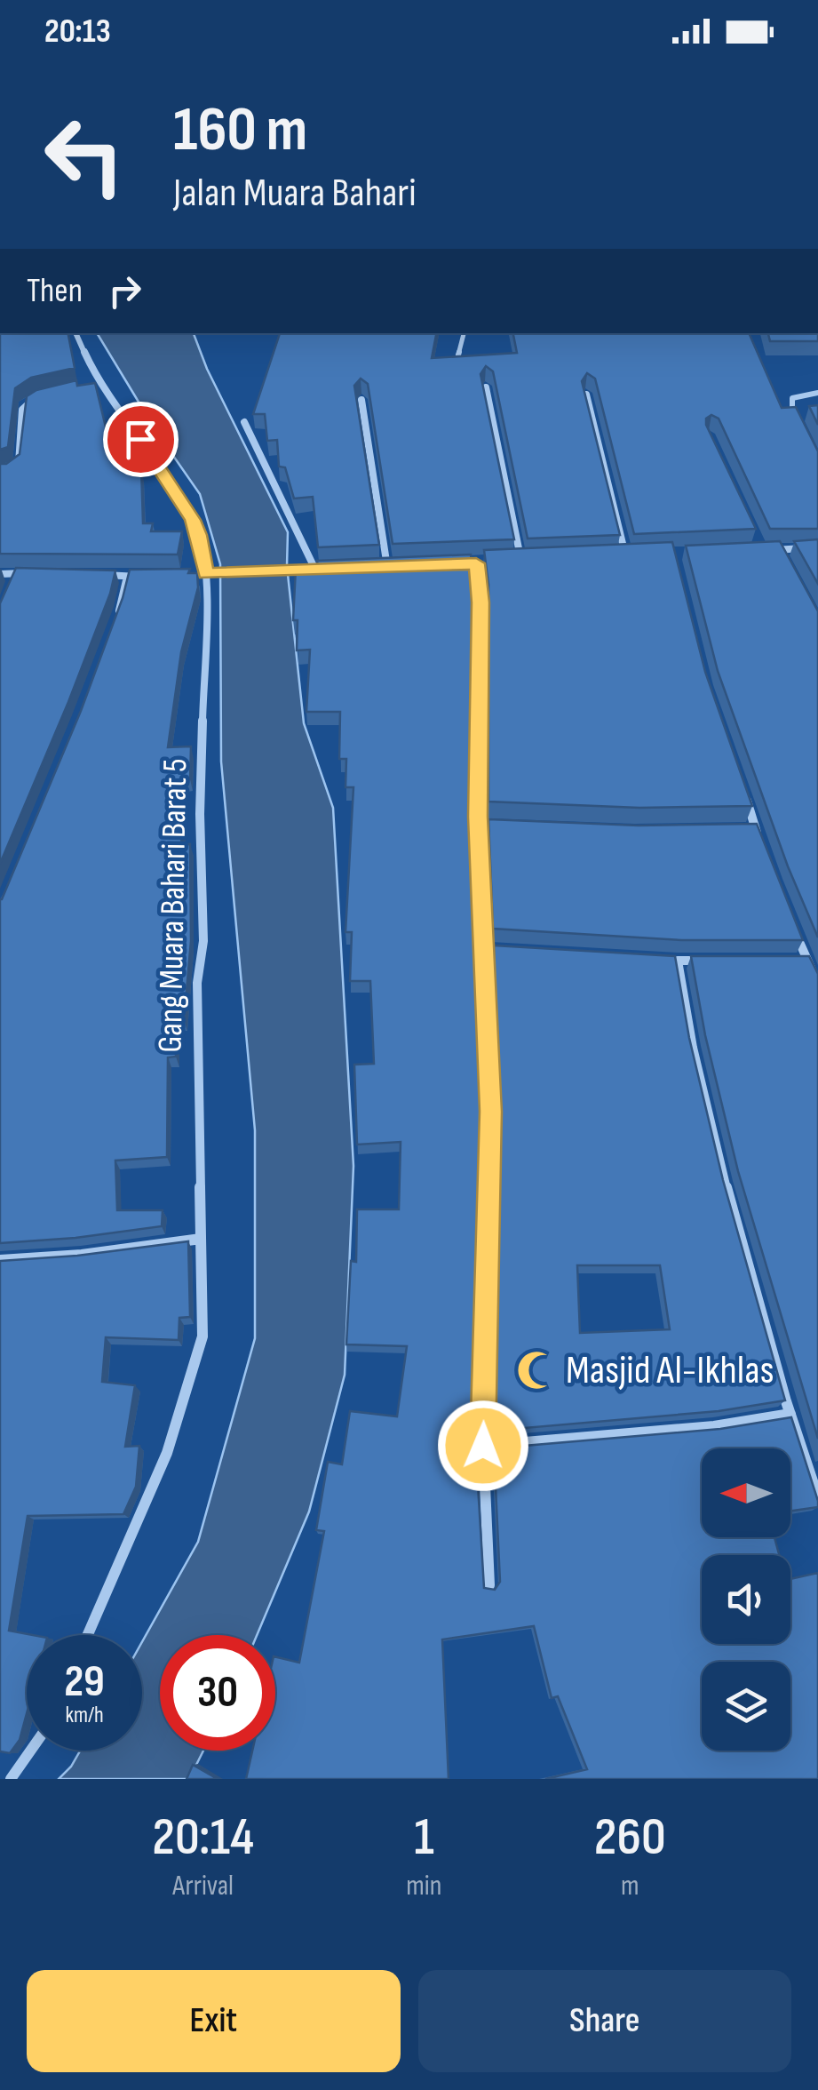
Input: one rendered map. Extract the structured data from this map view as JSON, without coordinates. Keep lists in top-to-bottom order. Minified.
{"streets":{"street":["Gang Muara Bahari Barat 5"]},"places":{"mosque":["Masjid Al-Ikhlas"]},"north":"left","page":{"status":"20:13","turn":["160 m","Jalan Muara Bahari"],"then":"Then","speed":"29 km/h","limit":"30","eta":["20:14","Arrival","1","min","260","m"],"buttons":["Exit","Share"]}}
